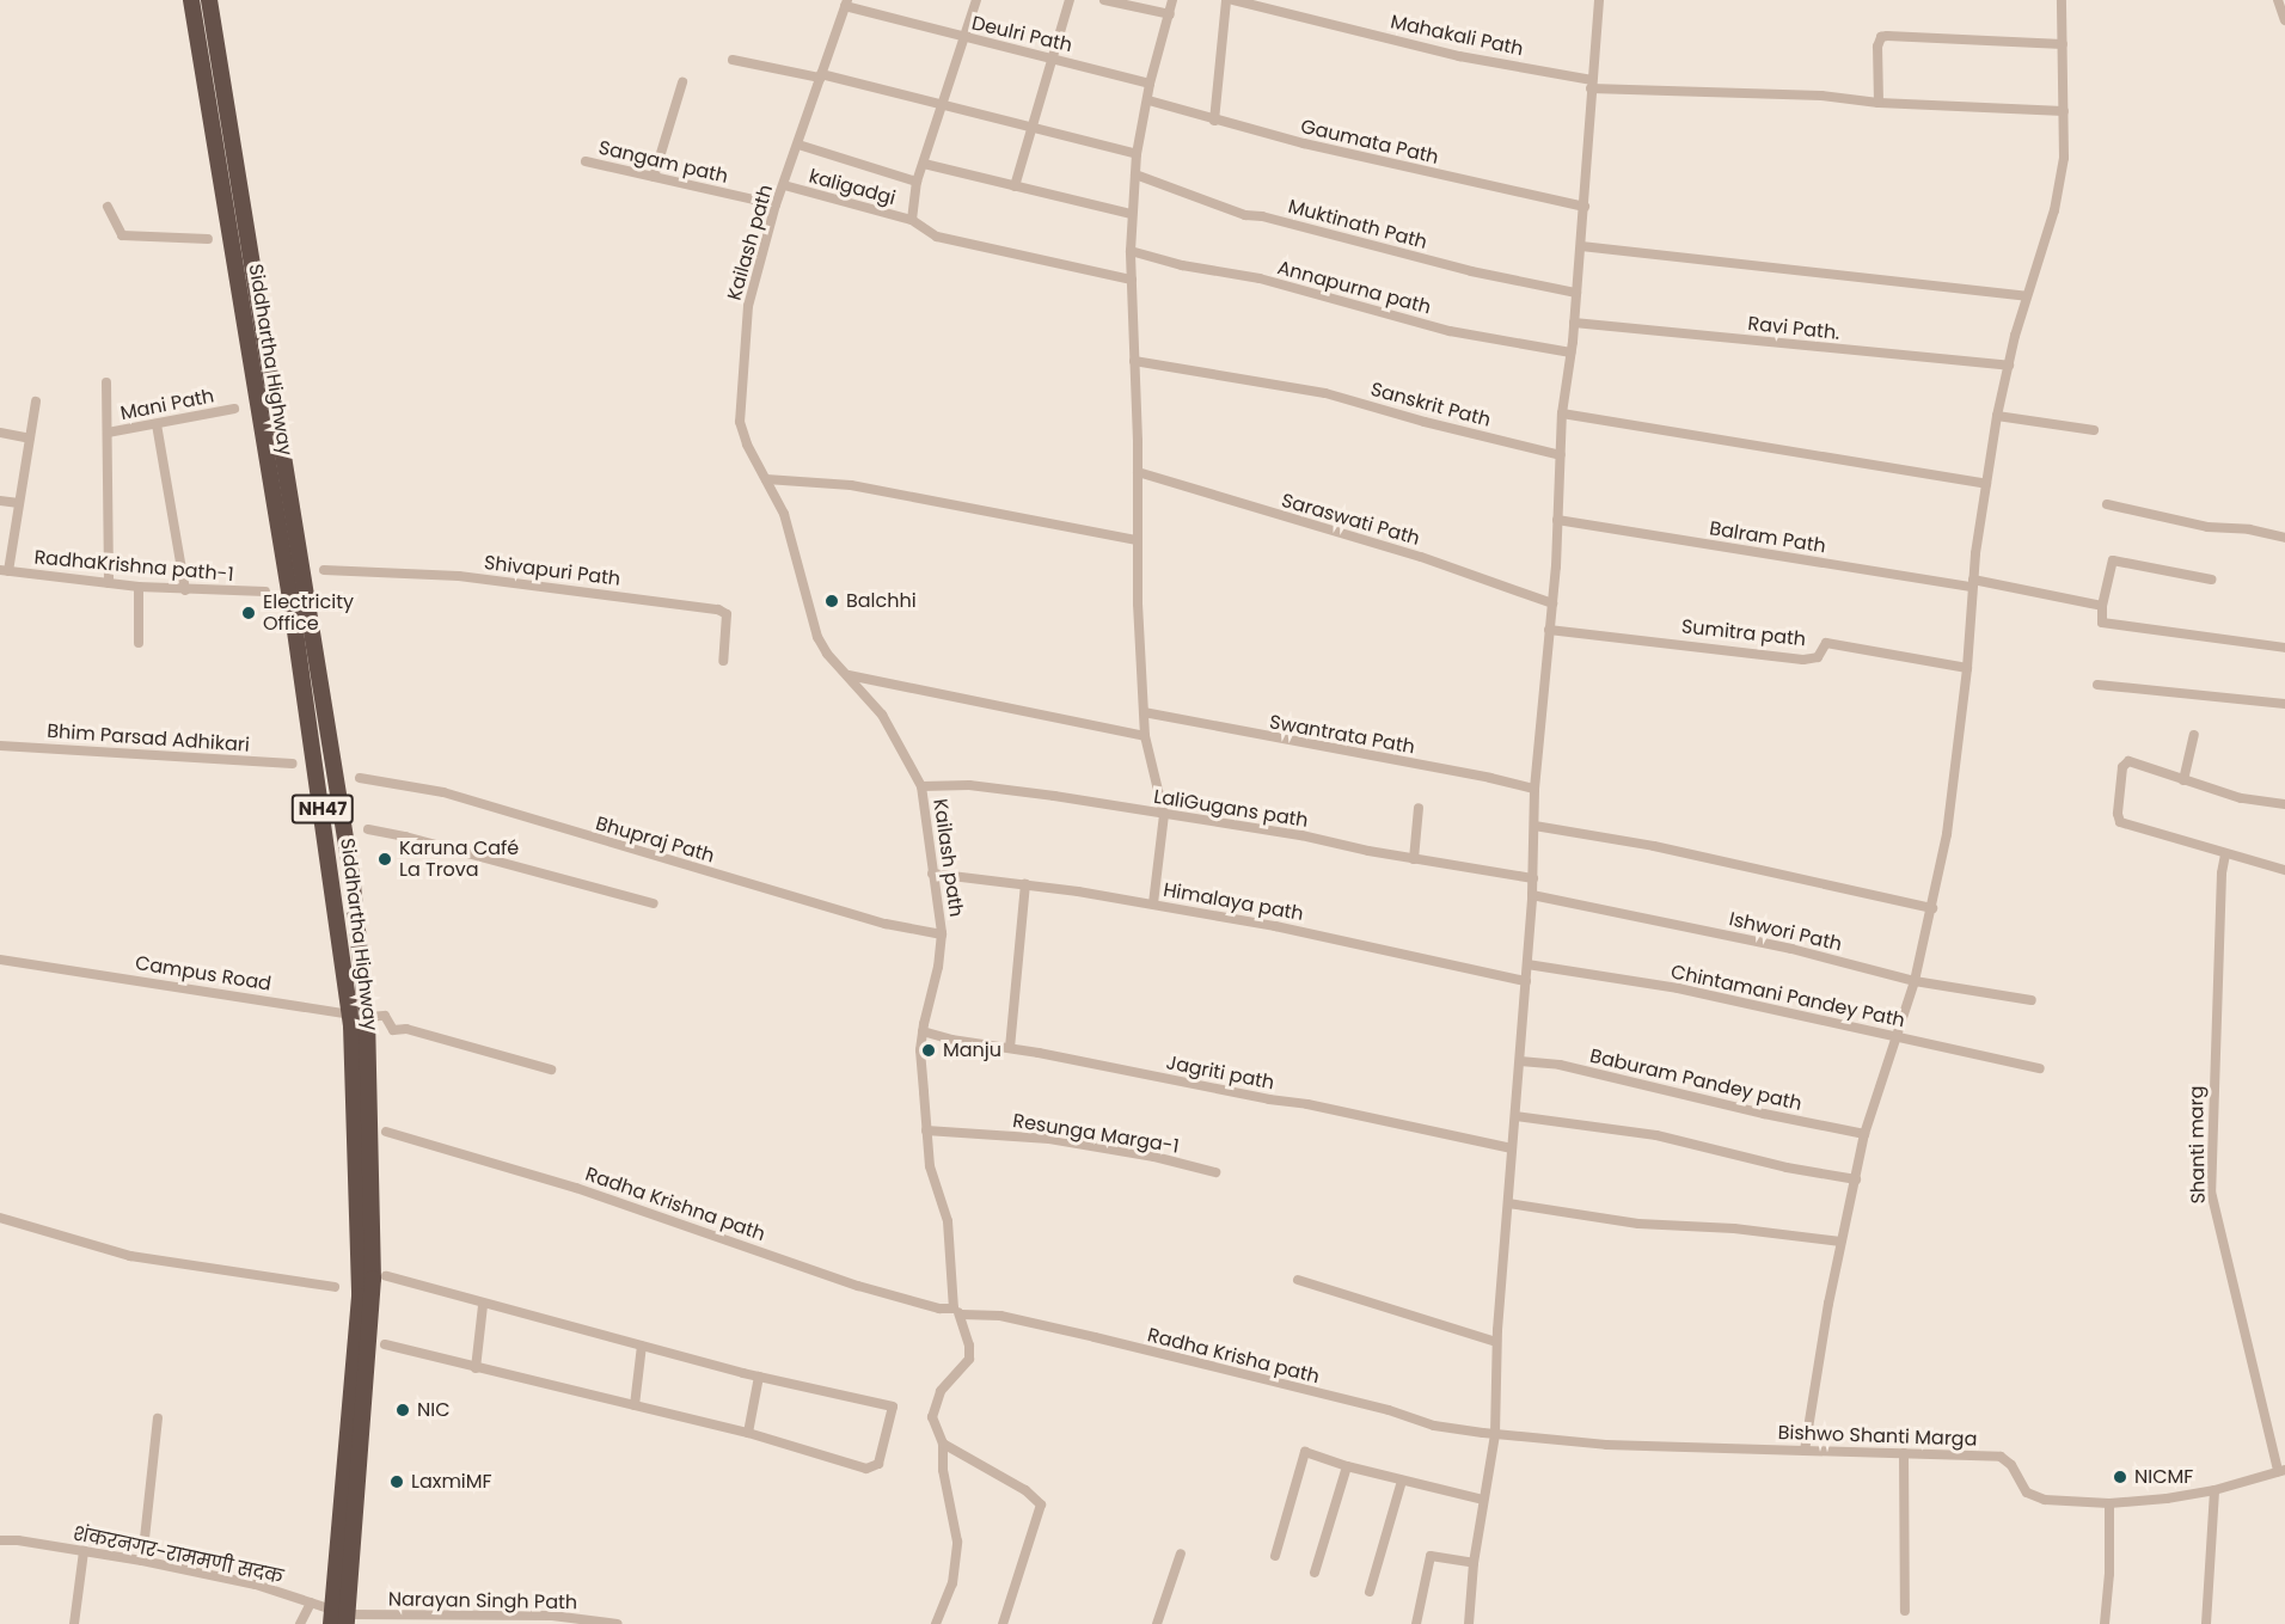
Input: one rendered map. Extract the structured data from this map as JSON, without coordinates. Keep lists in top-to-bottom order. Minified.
{"streets":{"highway":["Siddhartha Highway","NH47"],"street":["Deulri Path","Mahakali Path","Gaumata Path","Sangam path","kaligadgi","Muktinath Path","Kailash path","Annapurna path","Ravi Path.","Mani Path","Sanskrit Path","Saraswati Path","Balram Path","RadhaKrishna path-1","Shivapuri Path","Sumitra path","Swantrata Path","Bhim Parsad Adhikari","LaliGugans path","Bhupraj Path","Himalaya path","Ishwori Path","Campus Road","Chintamani Pandey Path","Jagriti path","Baburam Pandey path","Resunga Marga-1","Shanti marg","Radha Krishna path","Radha Krisha path","Bishwo Shanti Marga","शंकरनगर-राममणी सदक","Narayan Singh Path"]},"crossings":[["Deulri Path","Kailash path"],["Sangam path","Kailash path"],["kaligadgi","Kailash path"],["Kailash path","LaliGugans path"],["Kailash path","Bhupraj Path"],["Kailash path","Himalaya path"],["Kailash path","Jagriti path"],["Kailash path","Resunga Marga-1"],["Kailash path","Radha Krishna path"],["Kailash path","Radha Krisha path"],["Siddhartha Highway","Campus Road"],["Siddhartha Highway","शंकरनगर-राममणी सदक"],["Siddhartha Highway","Narayan Singh Path"],["Shanti marg","Bishwo Shanti Marga"],["Radha Krishna path","Radha Krisha path"],["Radha Krisha path","Bishwo Shanti Marga"],["शंकरनगर-राममणी सदक","Narayan Singh Path"]],"places":["Balchhi","Electricity Office","Karuna Café La Trova","Manju","NIC","NICMF","LaxmiMF"]}
